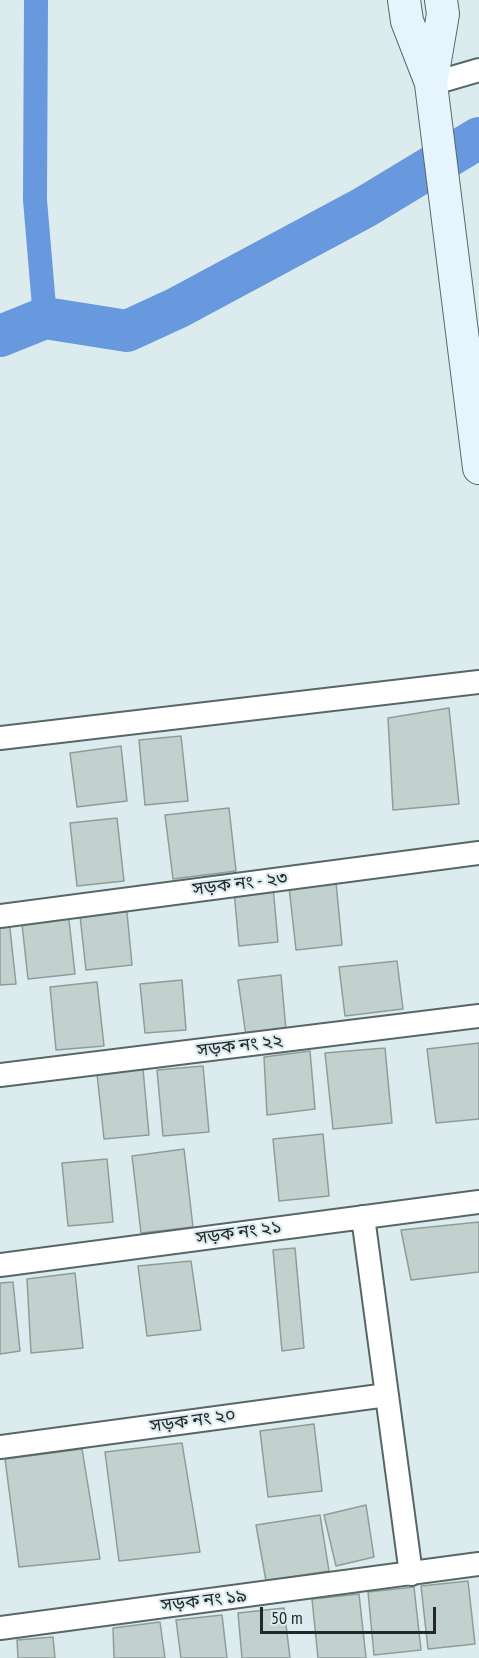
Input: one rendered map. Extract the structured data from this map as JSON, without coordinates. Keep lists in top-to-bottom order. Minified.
{"streets":{"street":["সড়ক নং - ২৩","সড়ক নং ২২","সড়ক নং ২১","সড়ক নং ২০","সড়ক নং ১৯"]},"scale_bar":"50 m"}
